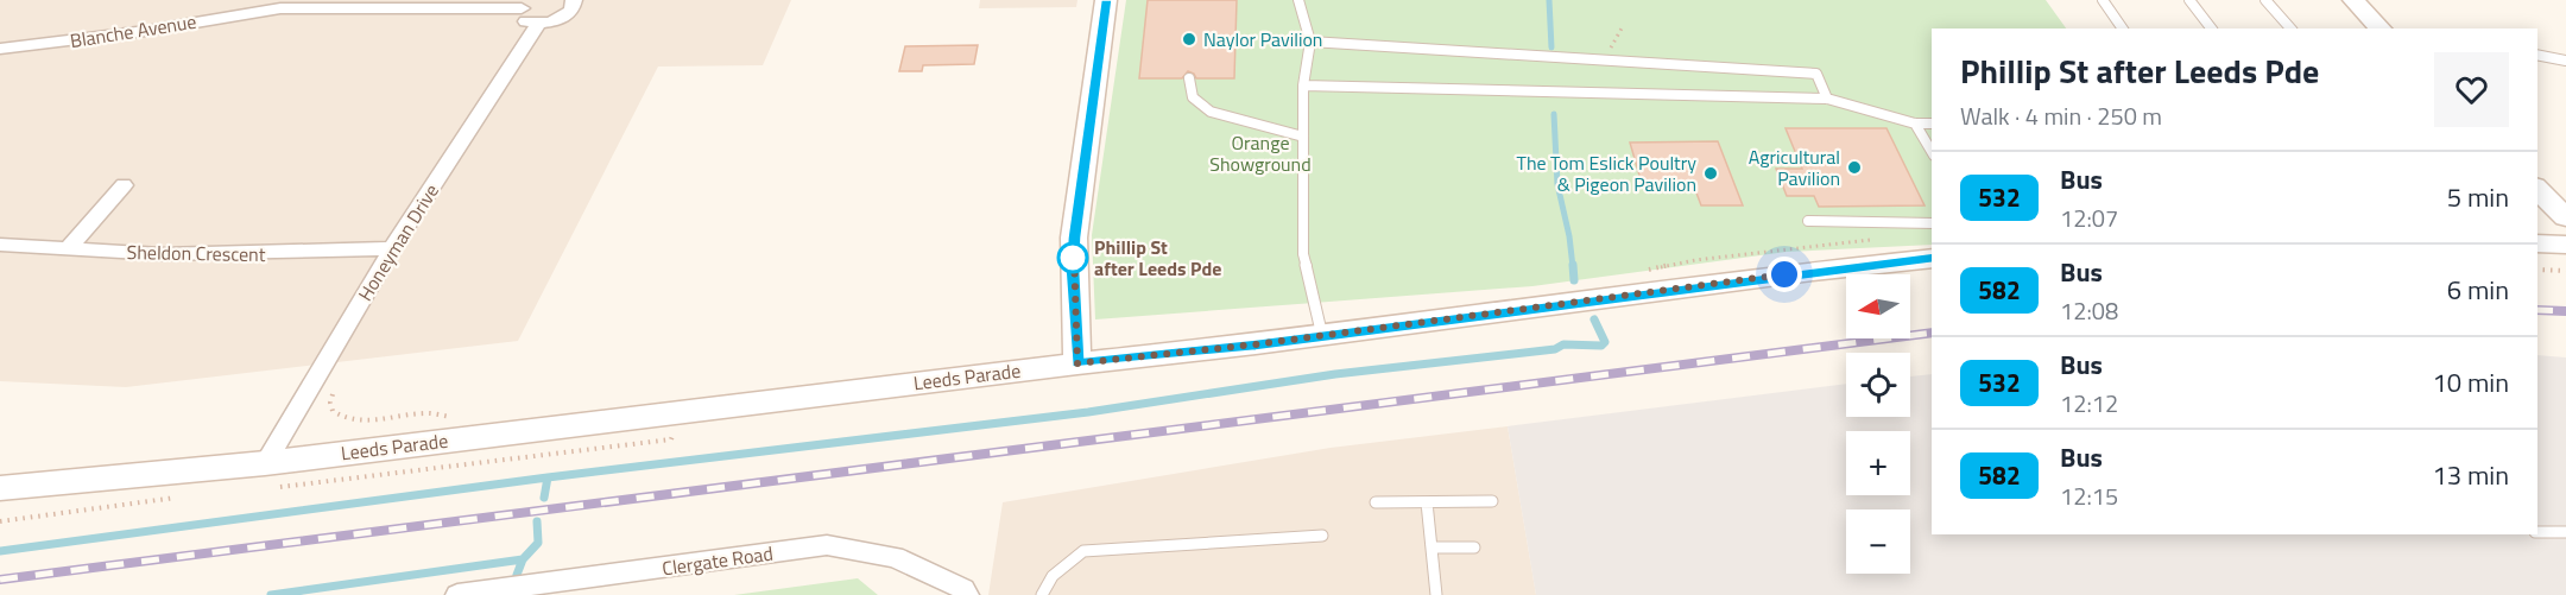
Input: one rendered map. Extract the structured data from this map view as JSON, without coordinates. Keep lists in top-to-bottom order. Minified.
{"streets":{"main road":["Leeds Parade"],"street":["Blanche Avenue","Honeyman Drive","Sheldon Crescent","Clergate Road"]},"crossings":[["Honeyman Drive","Sheldon Crescent"],["Honeyman Drive","Leeds Parade"]],"parks":["Orange Showground"],"places":["Naylor Pavilion","Agricultural Pavilion","The Tom Eslick Poultry & Pigeon Pavilion","Phillip St after Leeds Pde"],"lines":["bus line 532"],"north":"left","page":{"heading":["Phillip St after Leeds Pde","Walk · 4 min · 250 m"],"list":[{"mark":"532","name":"Bus","note":"12:07","value":"5 min"},{"mark":"582","name":"Bus","note":"12:08","value":"6 min"},{"mark":"532","name":"Bus","note":"12:12","value":"10 min"},{"mark":"582","name":"Bus","note":"12:15","value":"13 min"}],"map_buttons":["+","−"]}}
